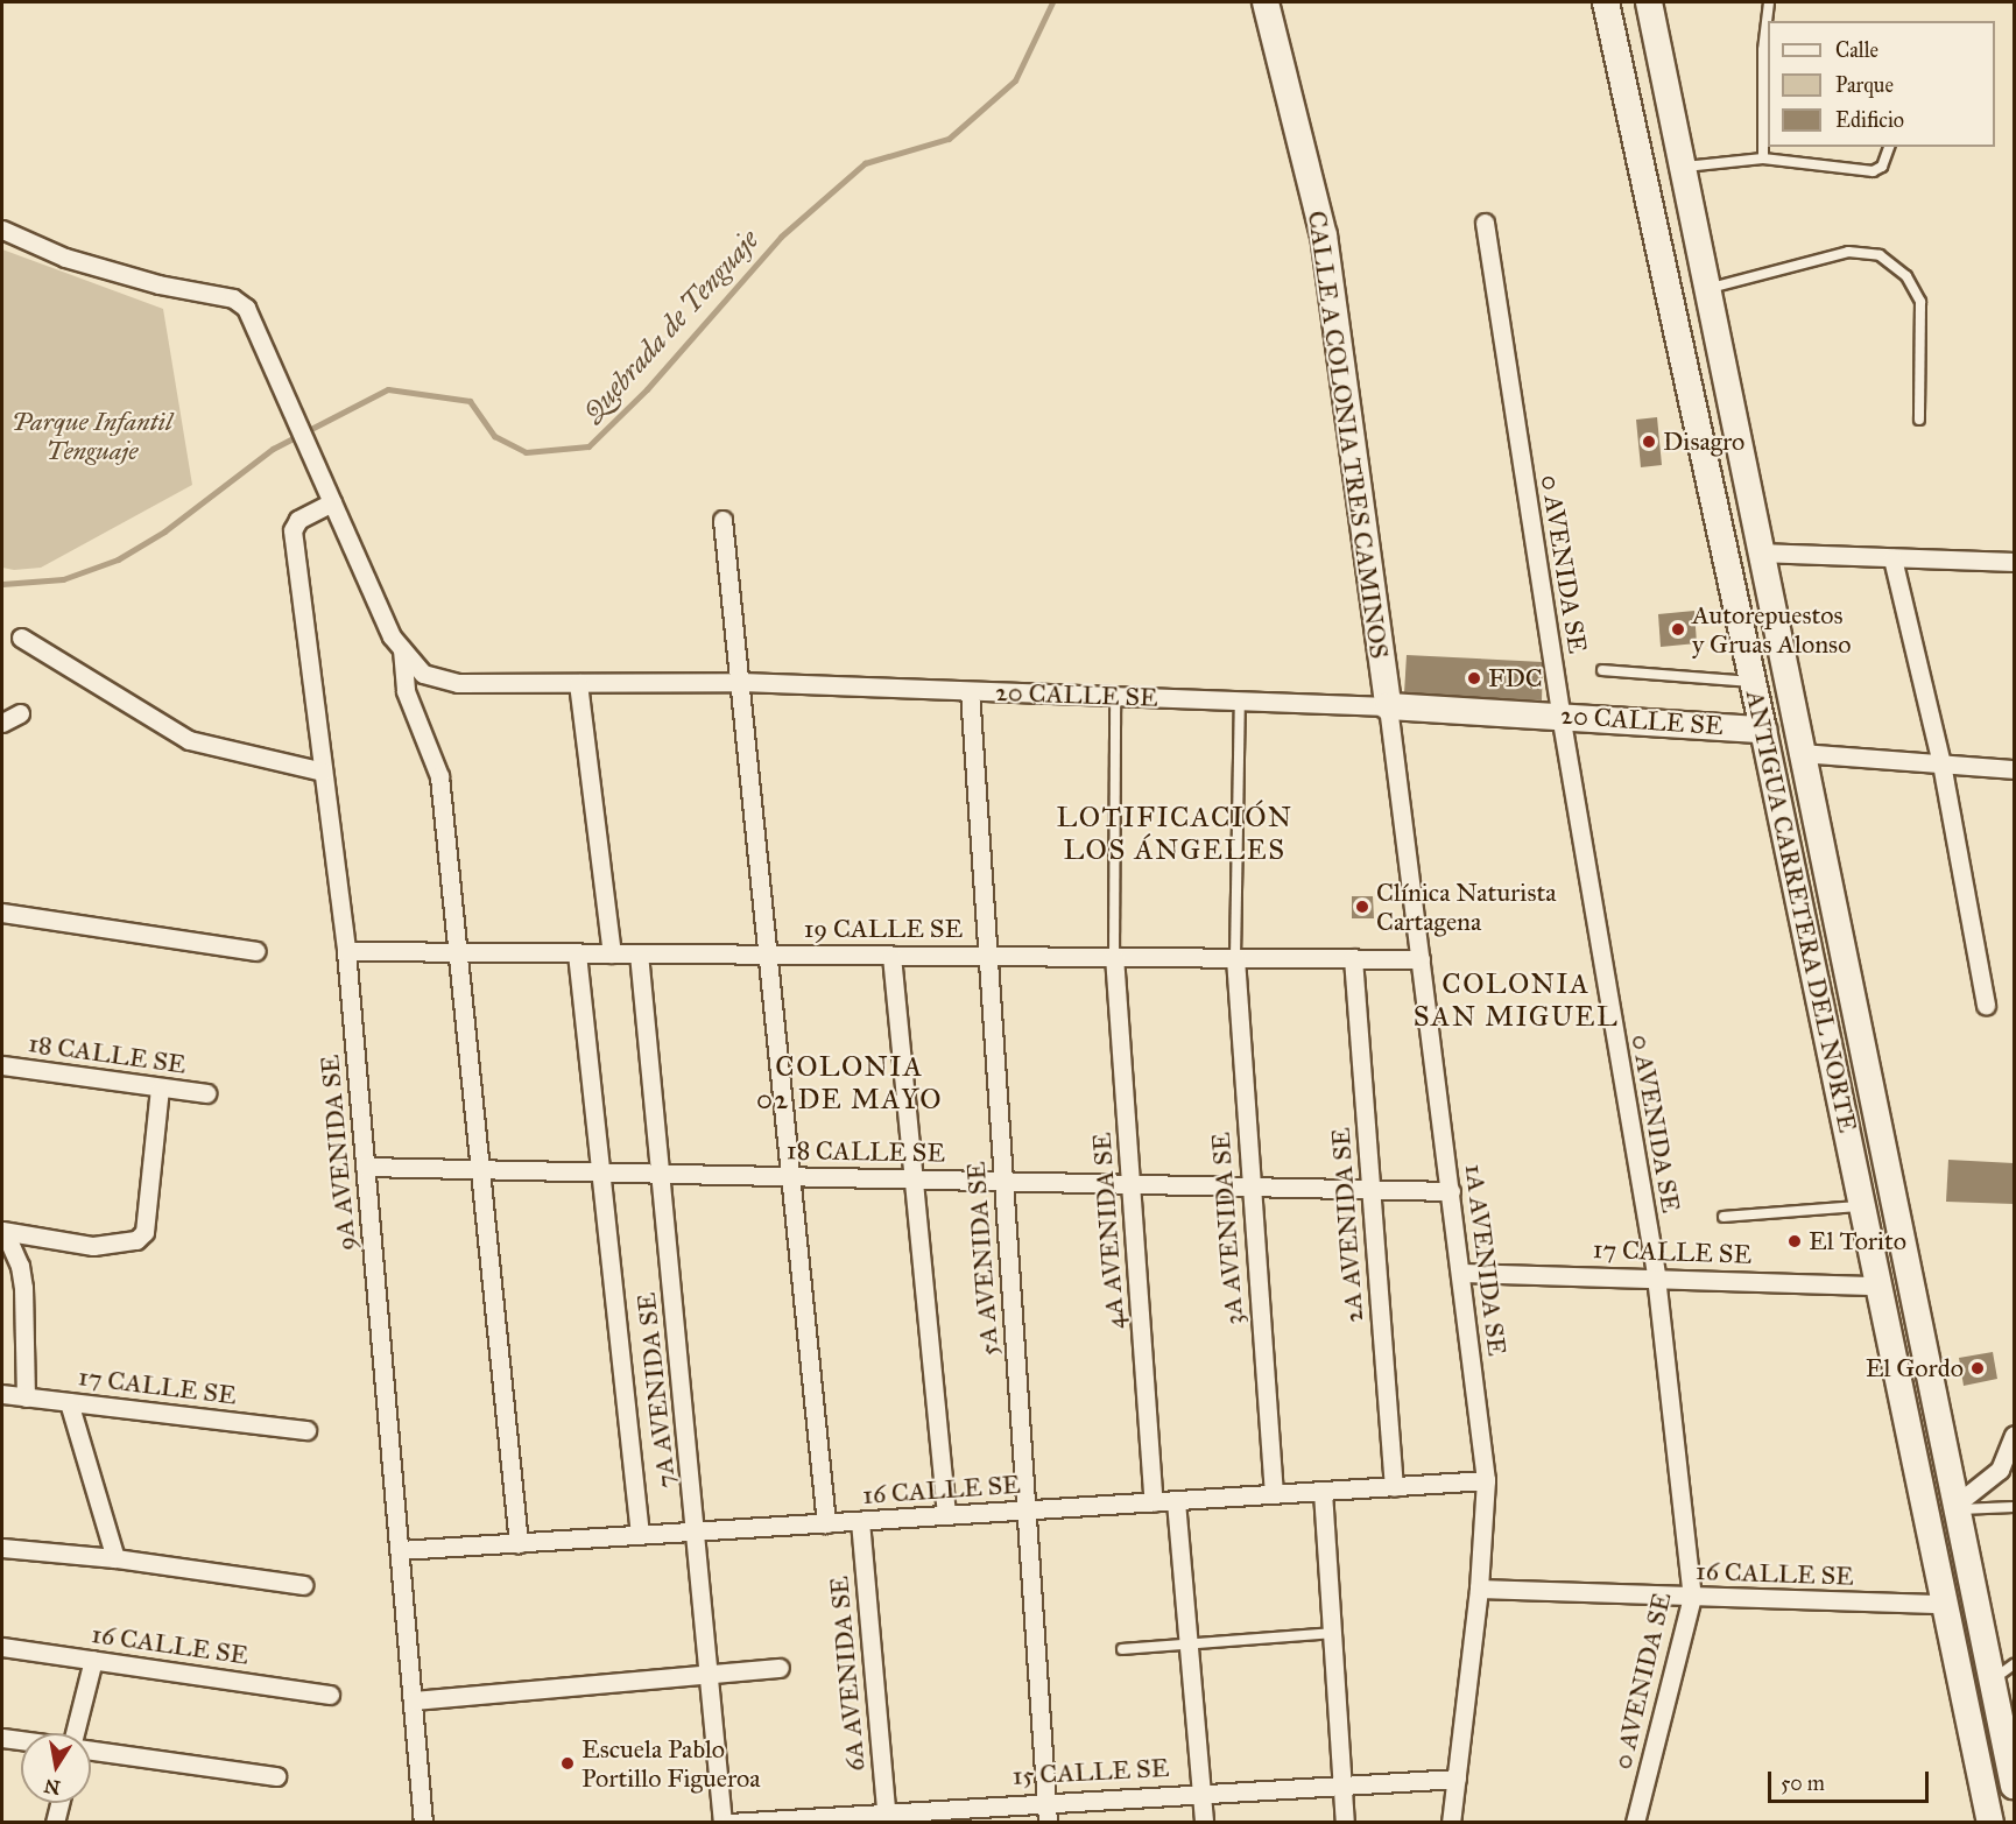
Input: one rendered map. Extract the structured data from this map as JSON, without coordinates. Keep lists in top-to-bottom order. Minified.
{"streets":{"main road":["CALLE A COLONIA TRES CAMINOS","20 CALLE SE","ANTIGUA CARRETERA DEL NORTE"],"street":["0 AVENIDA SE","19 CALLE SE","18 CALLE SE","9A AVENIDA SE","2A AVENIDA SE","3A AVENIDA SE","4A AVENIDA SE","17 CALLE SE","5A AVENIDA SE","1A AVENIDA SE","7A AVENIDA SE","16 CALLE SE","6A AVENIDA SE","15 CALLE SE"]},"crossings":[["CALLE A COLONIA TRES CAMINOS","20 CALLE SE"],["CALLE A COLONIA TRES CAMINOS","1A AVENIDA SE"],["0 AVENIDA SE","20 CALLE SE"],["0 AVENIDA SE","17 CALLE SE"],["0 AVENIDA SE","16 CALLE SE"],["20 CALLE SE","ANTIGUA CARRETERA DEL NORTE"],["20 CALLE SE","5A AVENIDA SE"],["20 CALLE SE","1A AVENIDA SE"],["ANTIGUA CARRETERA DEL NORTE","17 CALLE SE"],["ANTIGUA CARRETERA DEL NORTE","16 CALLE SE"],["19 CALLE SE","9A AVENIDA SE"],["19 CALLE SE","2A AVENIDA SE"],["19 CALLE SE","3A AVENIDA SE"],["19 CALLE SE","4A AVENIDA SE"],["19 CALLE SE","5A AVENIDA SE"],["19 CALLE SE","1A AVENIDA SE"],["19 CALLE SE","7A AVENIDA SE"],["18 CALLE SE","9A AVENIDA SE"],["18 CALLE SE","2A AVENIDA SE"],["18 CALLE SE","3A AVENIDA SE"],["18 CALLE SE","4A AVENIDA SE"],["18 CALLE SE","5A AVENIDA SE"],["18 CALLE SE","1A AVENIDA SE"],["18 CALLE SE","7A AVENIDA SE"],["9A AVENIDA SE","16 CALLE SE"],["2A AVENIDA SE","16 CALLE SE"],["3A AVENIDA SE","16 CALLE SE"],["4A AVENIDA SE","16 CALLE SE"],["17 CALLE SE","1A AVENIDA SE"],["5A AVENIDA SE","16 CALLE SE"],["5A AVENIDA SE","15 CALLE SE"],["1A AVENIDA SE","16 CALLE SE"],["1A AVENIDA SE","15 CALLE SE"],["7A AVENIDA SE","16 CALLE SE"],["16 CALLE SE","6A AVENIDA SE"],["6A AVENIDA SE","15 CALLE SE"]],"districts":["LOTIFICACIÓN LOS ÁNGELES","COLONIA SAN MIGUEL","COLONIA 02 DE MAYO"],"water":["Quebrada de Tenguaje"],"parks":["Parque Infantil Tenguaje"],"places":["Disagro","Autorepuestos y Gruas Alonso","FDC","Clínica Naturista Cartagena","El Torito","El Gordo","Escuela Pablo Portillo Figueroa"],"legend":["Calle","Parque","Edificio"],"scale_bar":"50 m","north":"bottom"}
